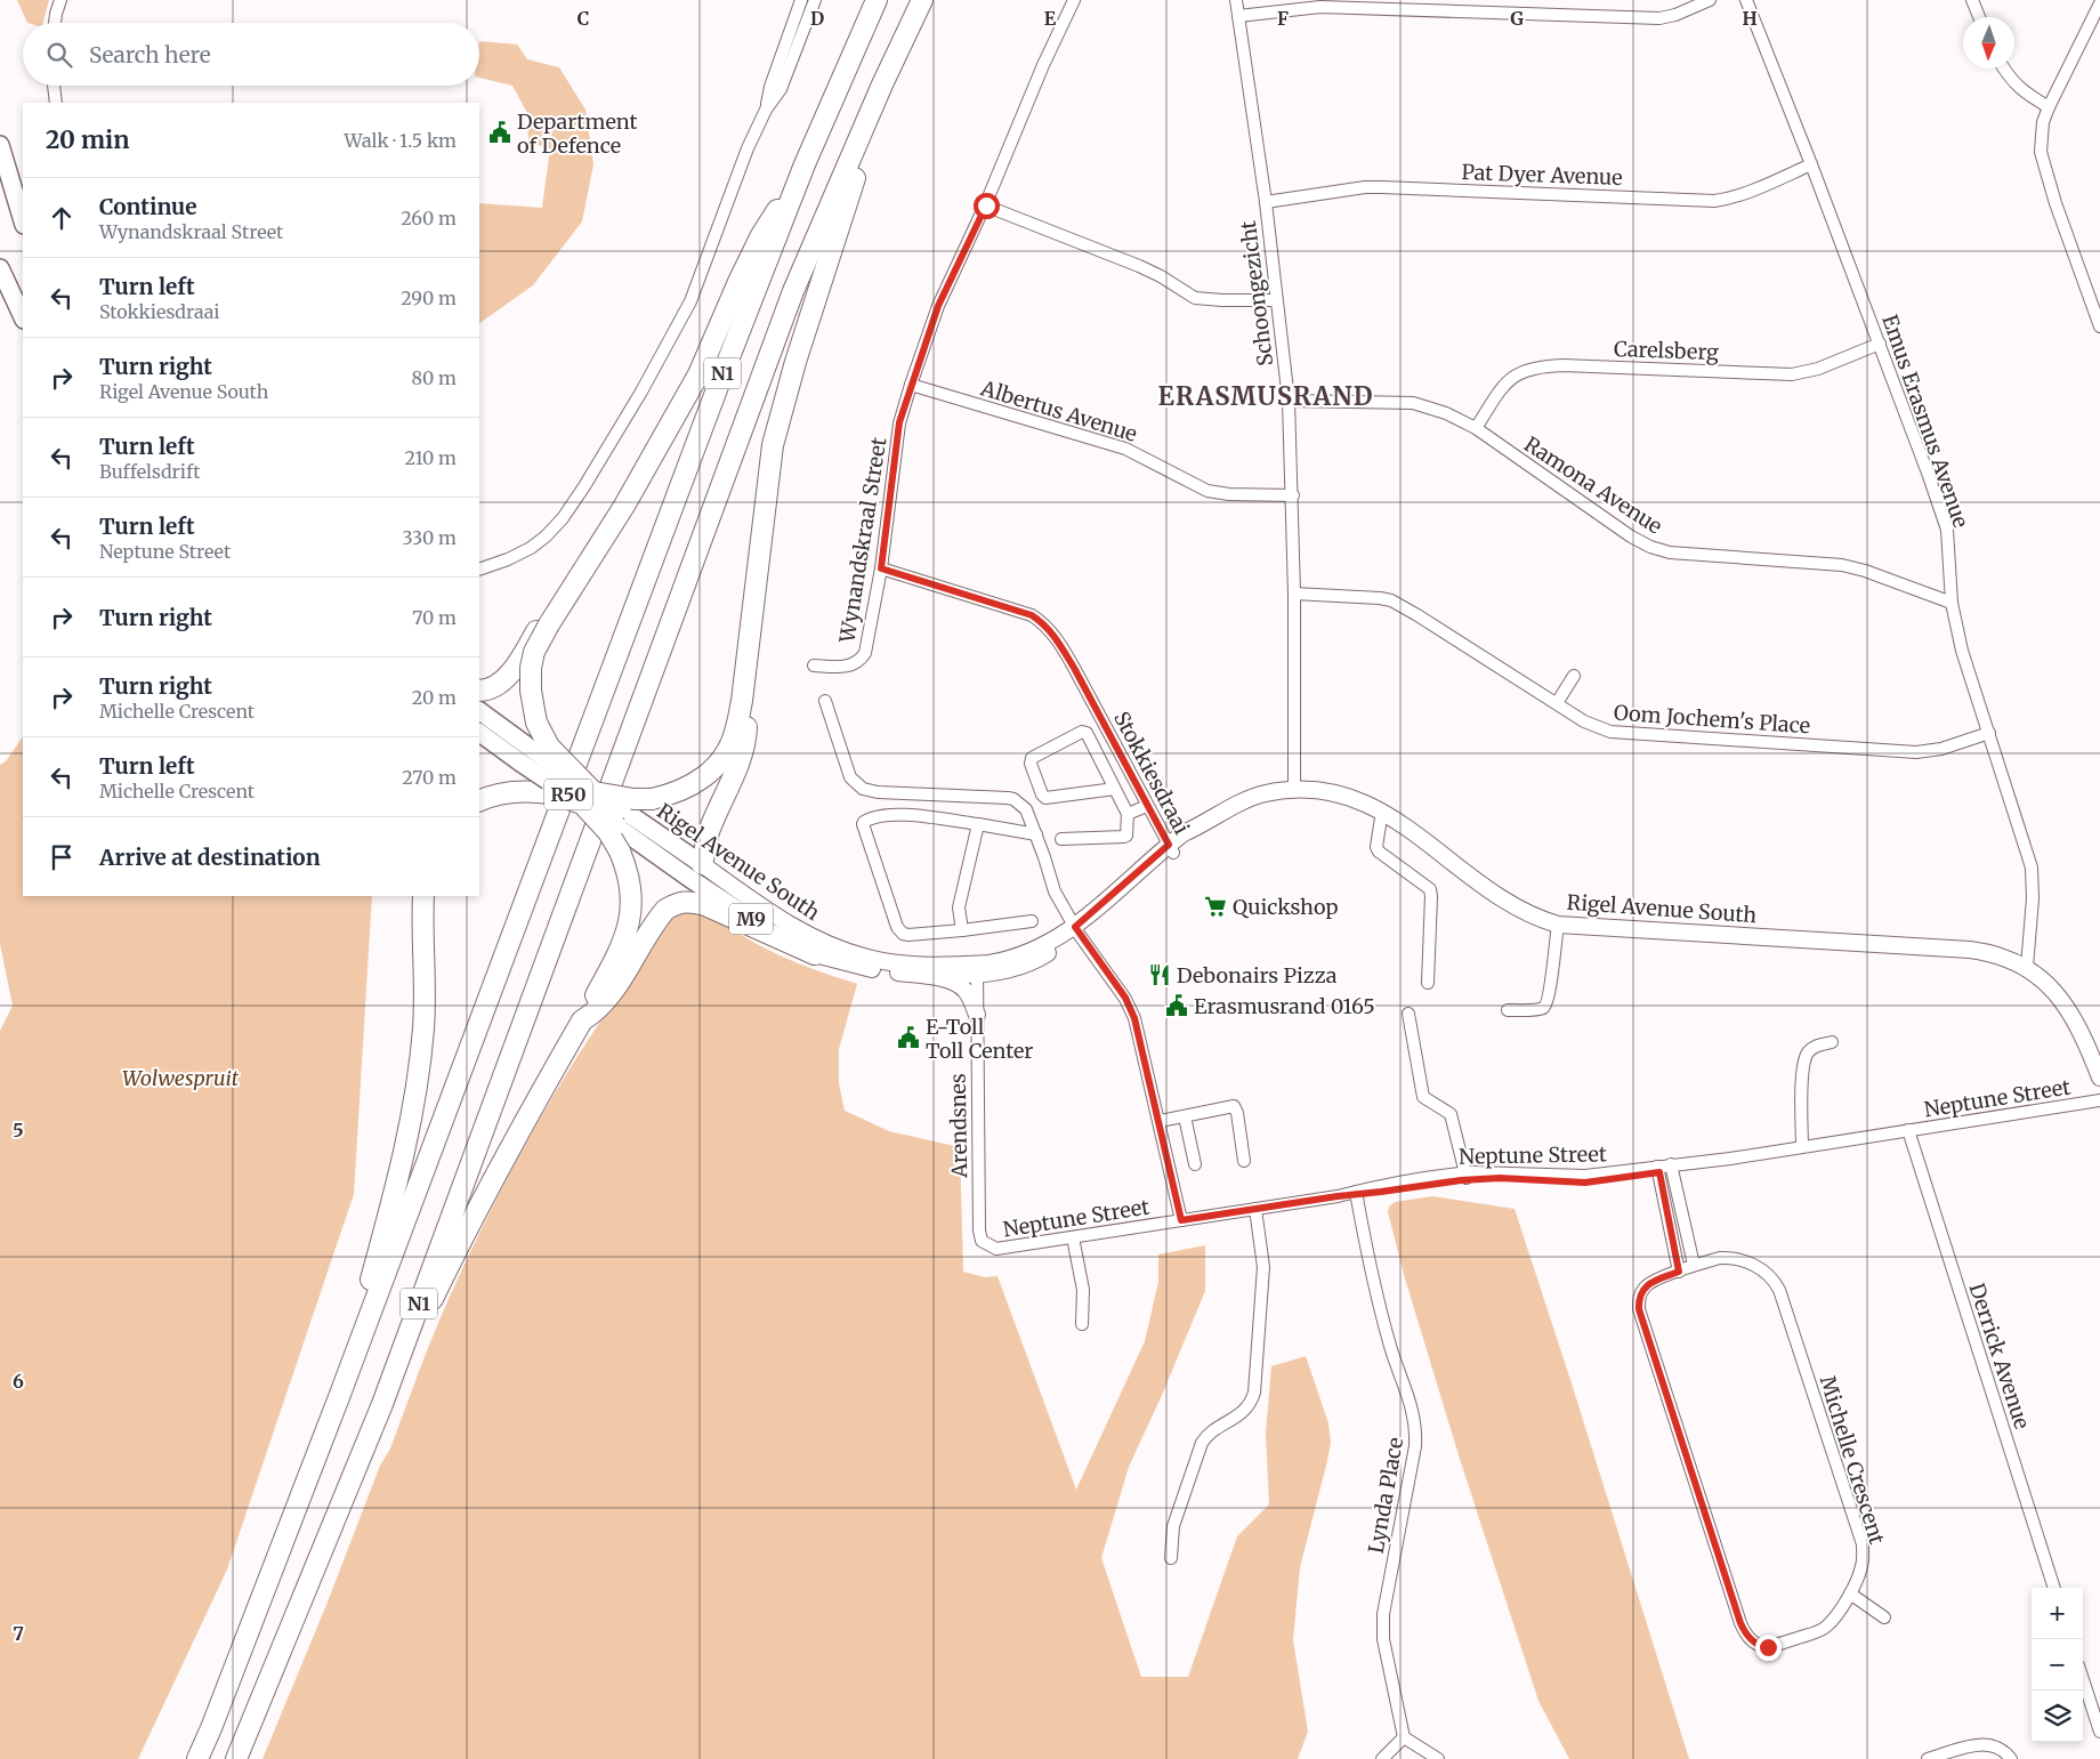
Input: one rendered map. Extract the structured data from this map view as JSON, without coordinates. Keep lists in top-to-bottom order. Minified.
{"streets":{"highway":["N1"],"main road":["R50","Rigel Avenue South","M9"],"street":["Pat Dyer Avenue","Schoongezicht","Carelsberg","Albertus Avenue","Emus Erasmus Avenue","Ramona Avenue","Wynandskraal Street","Oom Jochem's Place","Stokkiesdraai","Neptune Street","Arendsnes","Derrick Avenue","Michelle Crescent","Lynda Place"]},"crossings":[["Pat Dyer Avenue","Schoongezicht"],["Pat Dyer Avenue","Emus Erasmus Avenue"],["Schoongezicht","Albertus Avenue"],["Schoongezicht","Ramona Avenue"],["Schoongezicht","Oom Jochem's Place"],["Schoongezicht","Rigel Avenue South"],["Carelsberg","Emus Erasmus Avenue"],["Carelsberg","Ramona Avenue"],["Albertus Avenue","Wynandskraal Street"],["Emus Erasmus Avenue","Ramona Avenue"],["Emus Erasmus Avenue","Oom Jochem's Place"],["Emus Erasmus Avenue","Rigel Avenue South"],["Wynandskraal Street","Stokkiesdraai"],["Stokkiesdraai","Rigel Avenue South"],["Rigel Avenue South","Arendsnes"],["Neptune Street","Arendsnes"],["Neptune Street","Derrick Avenue"],["Neptune Street","Lynda Place"]],"districts":["ERASMUSRAND"],"parks":["Wolwespruit"],"places":{"public building":["Department of Defence","Erasmusrand 0165","E-Toll Toll Center"],"supermarket":["Quickshop"],"restaurant":["Debonairs Pizza"]},"north":"bottom","page":{"search":"Search here","heading":["20 min","Walk · 1.5 km"],"list":[["Continue","Wynandskraal Street","260 m"],["Turn left","Stokkiesdraai","290 m"],["Turn right","Rigel Avenue South","80 m"],["Turn left","Buffelsdrift","210 m"],["Turn left","Neptune Street","330 m"],["Turn right","70 m"],["Turn right","Michelle Crescent","20 m"],["Turn left","Michelle Crescent","270 m"],"Arrive at destination"],"map_buttons":["+","−"]},"grid":{"columns":["C","D","E","F","G","H"],"rows":["5","6","7"]}}
